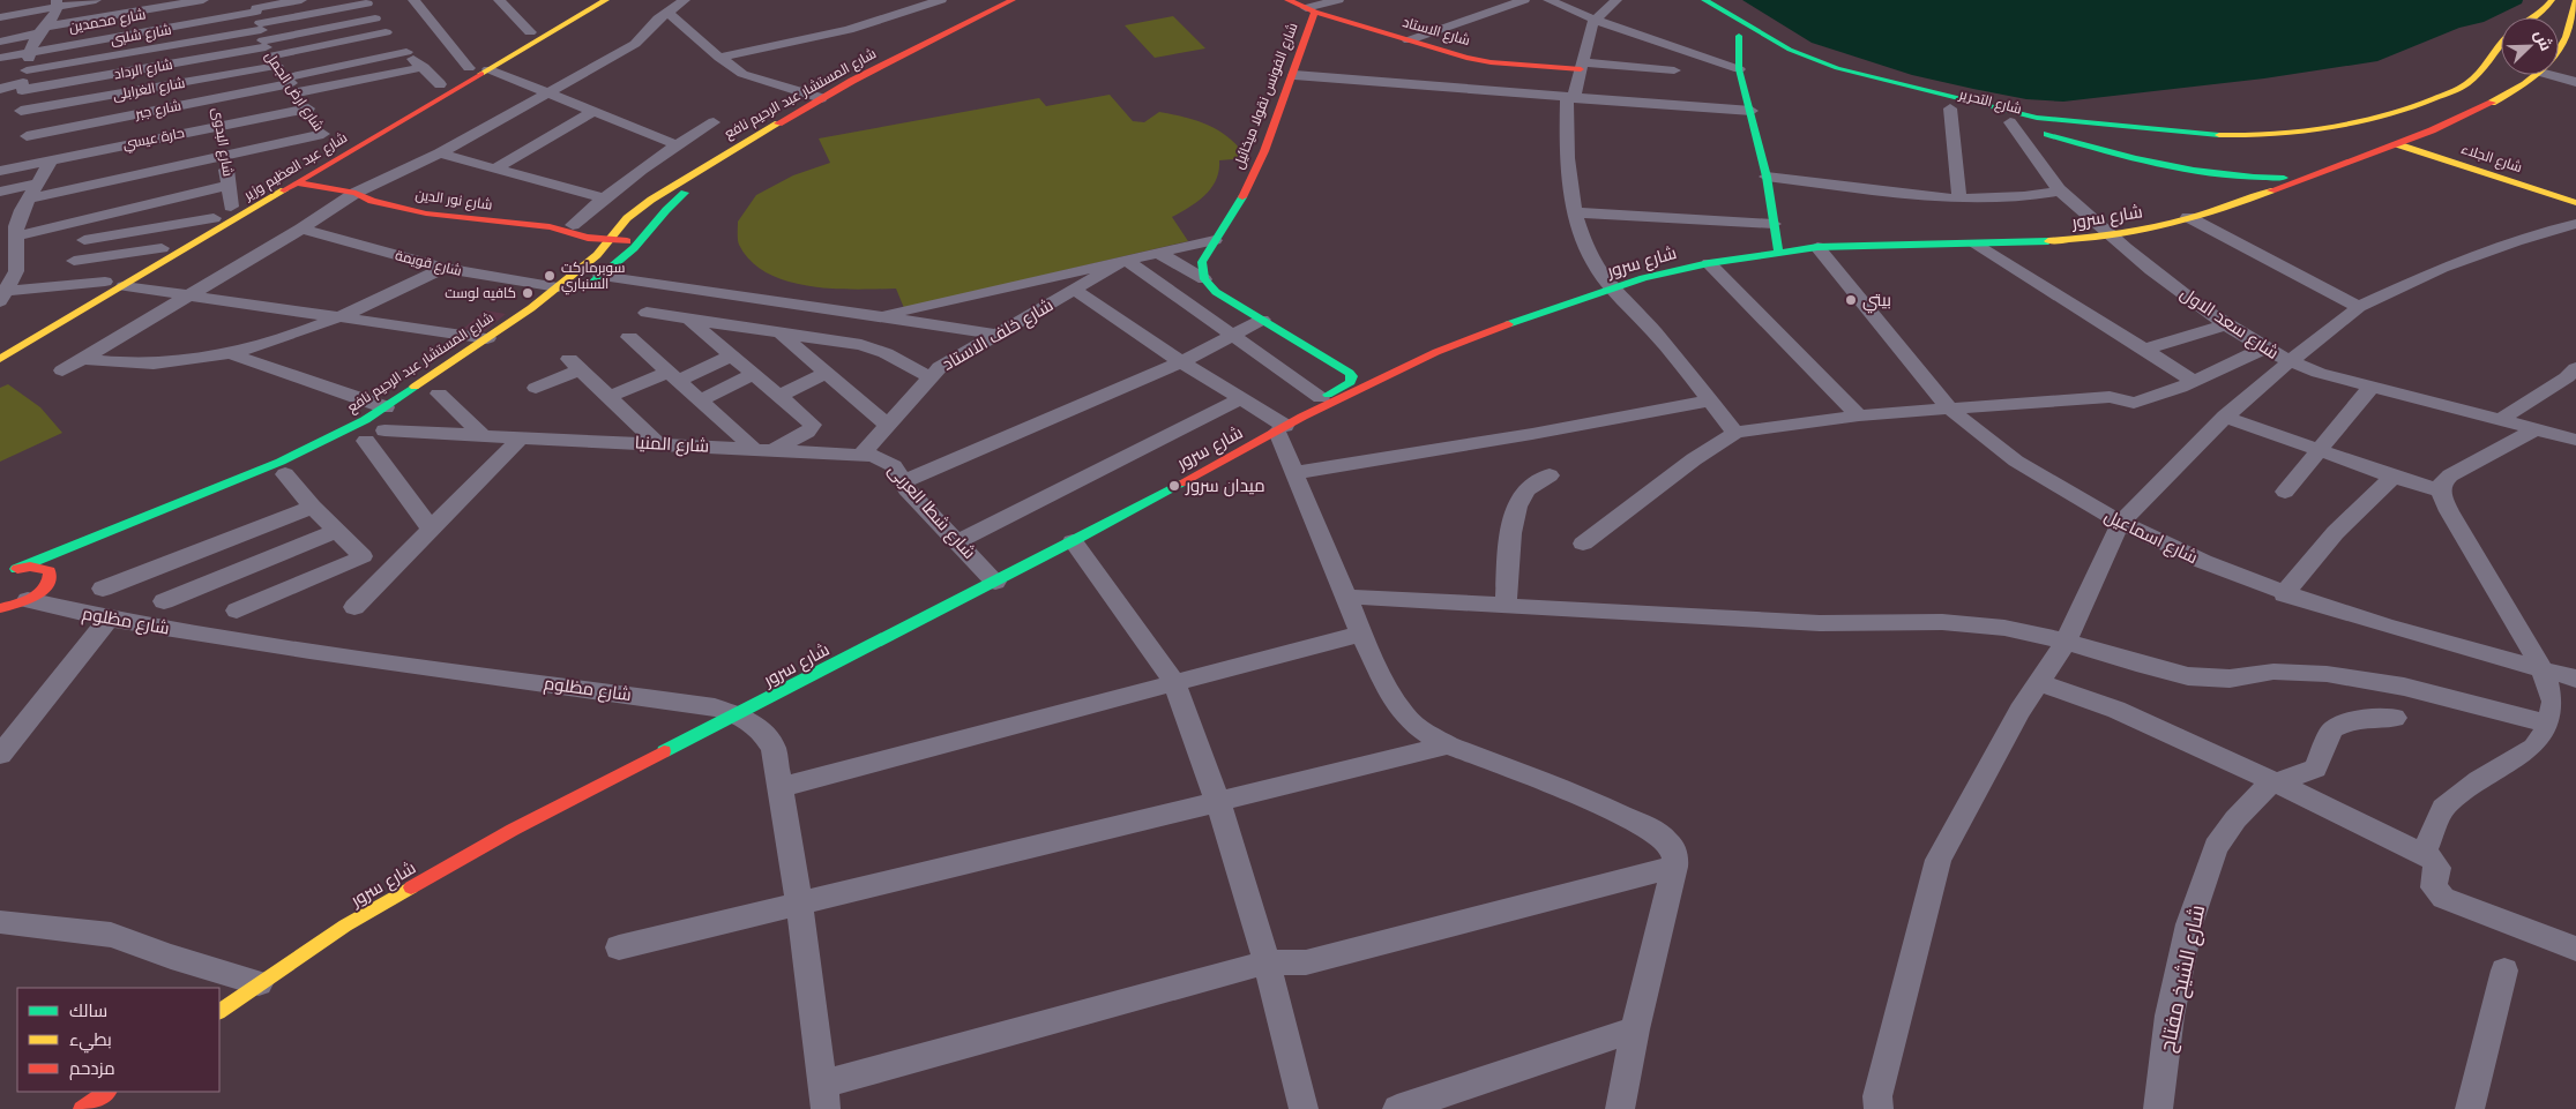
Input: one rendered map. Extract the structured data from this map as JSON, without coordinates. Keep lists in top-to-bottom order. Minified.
{"streets":{"street":["شارع محمدين","شارع الاستاد","شارع شلبى","شارع الرداد","شارع الغرابلى","شارع ارض الجمل","شارع المستشار عبد الرحيم نافع","شارع الفونس نقولا ميخائيل","شارع التحرير","شارع جبر","حارة عيسي","شارع البدوى","شارع الجلاء","شارع عبد العظيم وزير","شارع نور الدين","شارع سرور","شارع قويمة","شارع سعد الاول","شارع خلف الاستاد","شارع المنيا","شارع شطا العربى","شارع اسماعيل","شارع مظلوم","شارع الشيخ مفتاح"]},"crossings":[["شارع محمدين","شارع شلبى"],["شارع محمدين","شارع الرداد"],["شارع محمدين","شارع الغرابلى"],["شارع محمدين","شارع ارض الجمل"],["شارع الاستاد","شارع الفونس نقولا ميخائيل"],["شارع شلبى","شارع الرداد"],["شارع شلبى","شارع الغرابلى"],["شارع شلبى","شارع ارض الجمل"],["شارع الرداد","شارع الغرابلى"],["شارع الرداد","شارع ارض الجمل"],["شارع الغرابلى","شارع ارض الجمل"],["شارع الغرابلى","شارع البدوى"],["شارع ارض الجمل","شارع جبر"],["شارع ارض الجمل","حارة عيسي"],["شارع ارض الجمل","شارع عبد العظيم وزير"],["شارع المستشار عبد الرحيم نافع","شارع نور الدين"],["شارع المستشار عبد الرحيم نافع","شارع قويمة"],["شارع المستشار عبد الرحيم نافع","شارع المنيا"],["شارع المستشار عبد الرحيم نافع","شارع مظلوم"],["شارع التحرير","شارع سرور"],["شارع التحرير","شارع سعد الاول"],["شارع جبر","حارة عيسي"],["شارع جبر","شارع البدوى"],["حارة عيسي","شارع البدوى"],["شارع البدوى","شارع عبد العظيم وزير"],["شارع عبد العظيم وزير","شارع نور الدين"],["شارع سرور","شارع سعد الاول"],["شارع سرور","شارع شطا العربى"],["شارع سرور","شارع اسماعيل"],["شارع سرور","شارع مظلوم"],["شارع خلف الاستاد","شارع المنيا"],["شارع خلف الاستاد","شارع شطا العربى"],["شارع المنيا","شارع شطا العربى"]],"places":["سوبرماركت السنباري","كافيه لوست","بيتي","ميدان سرور"],"legend":["سالك","بطيء","مزدحم"],"north":"top right"}
